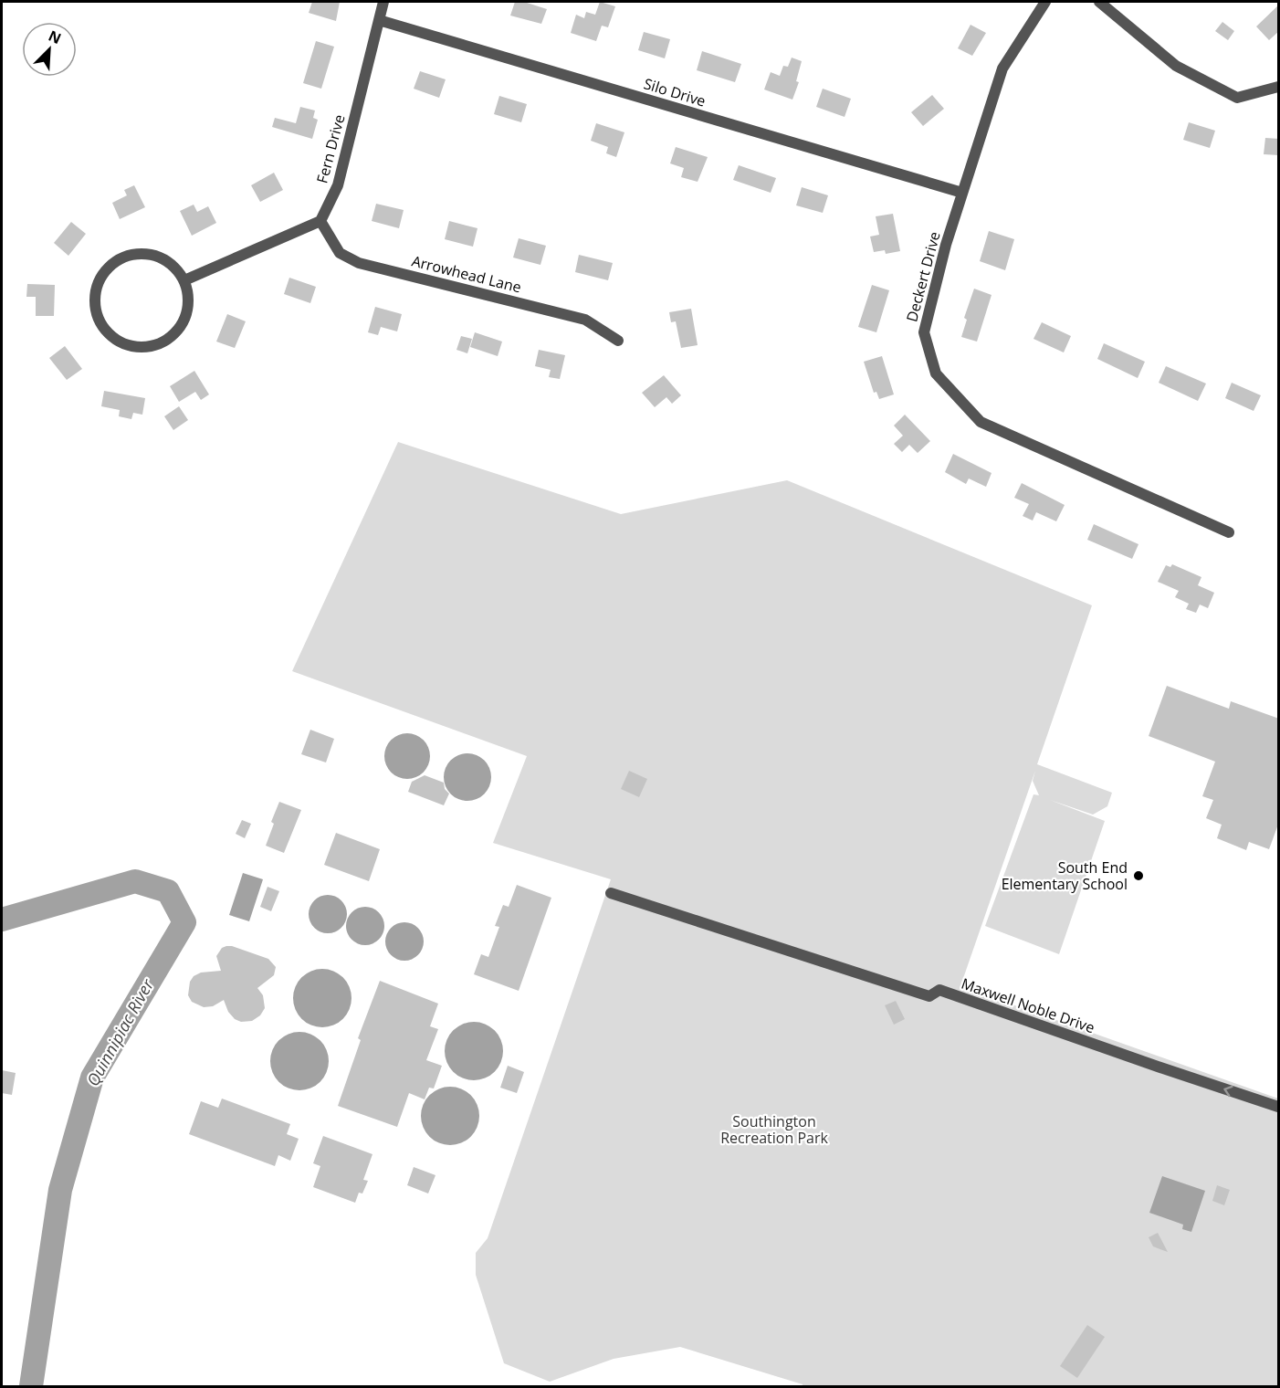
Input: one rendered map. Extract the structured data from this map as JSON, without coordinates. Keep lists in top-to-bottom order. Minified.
{"streets":{"street":["Silo Drive","Fern Drive","Arrowhead Lane","Deckert Drive","Maxwell Noble Drive"]},"crossings":[["Silo Drive","Fern Drive"],["Silo Drive","Deckert Drive"],["Fern Drive","Arrowhead Lane"]],"one_way":["Maxwell Noble Drive"],"water":["Quinnipiac River"],"parks":["Southington Recreation Park"],"places":["South End Elementary School"],"north":"top right"}
